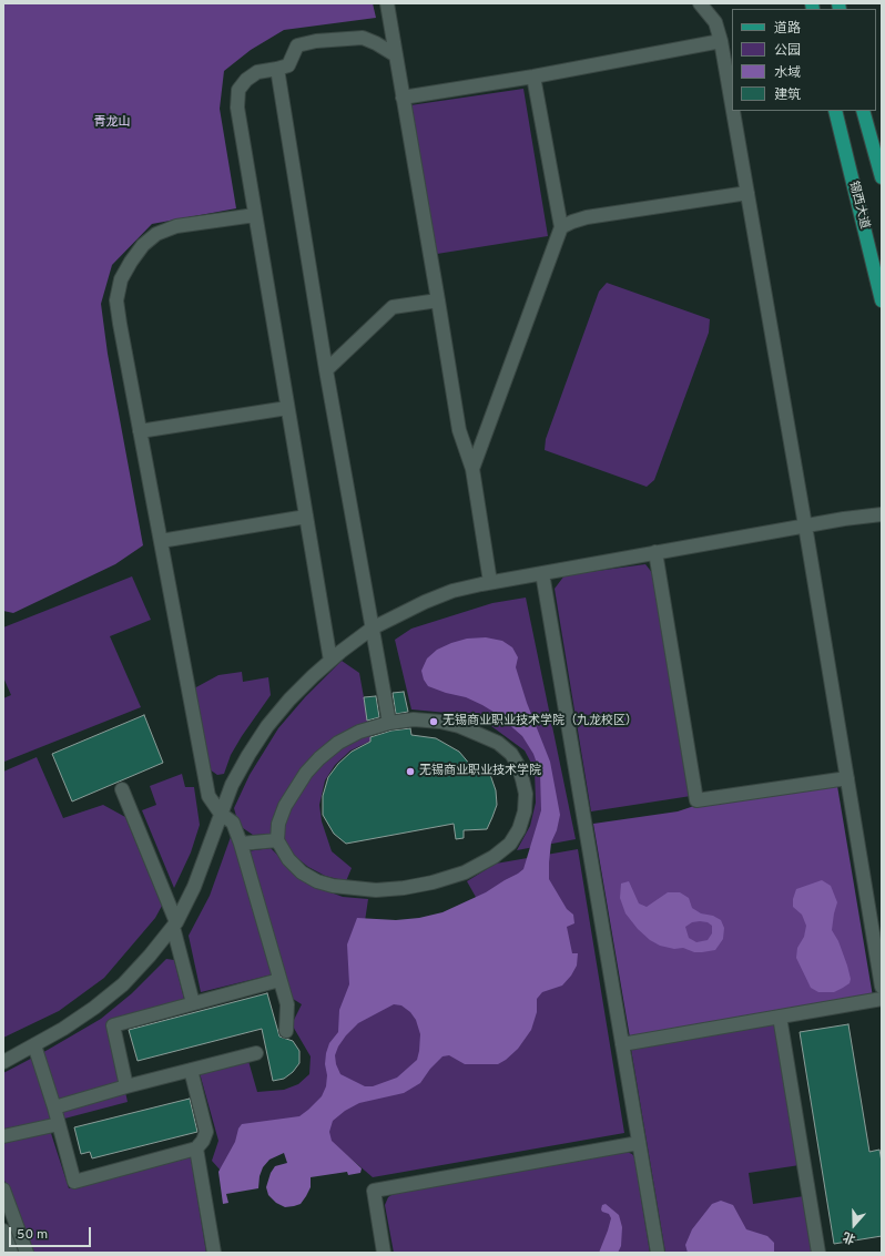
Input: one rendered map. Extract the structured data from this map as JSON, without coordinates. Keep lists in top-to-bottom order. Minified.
{"streets":{"main road":["锡西大道"]},"parks":["青龙山"],"places":["无锡商业职业技术学院（九龙校区）","无锡商业职业技术学院"],"legend":["道路","公园","水域","建筑"],"scale_bar":"50 m","north":"bottom"}
